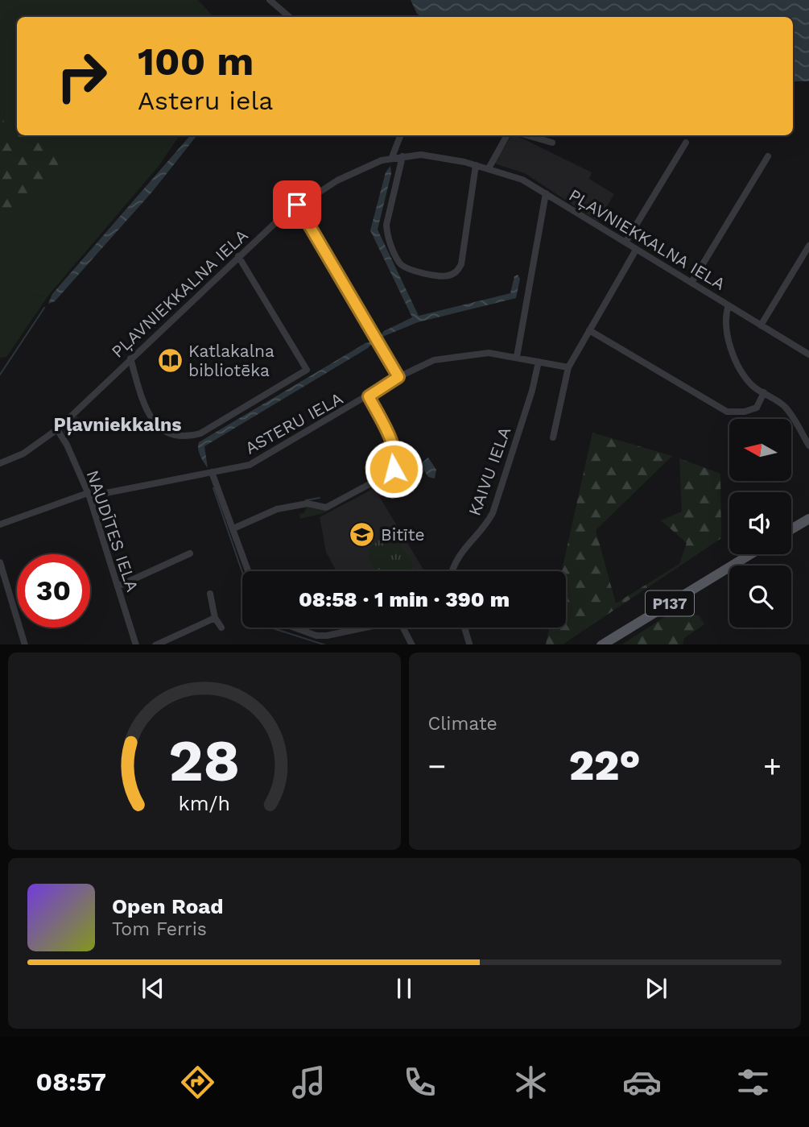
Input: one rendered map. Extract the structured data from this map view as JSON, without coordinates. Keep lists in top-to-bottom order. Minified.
{"streets":{"main road":["P137"],"street":["PĻAVNIEKKALNA IELA","ASTERU IELA","KAIVU IELA","NAUDĪTES IELA"]},"crossings":[["PĻAVNIEKKALNA IELA","NAUDĪTES IELA"],["ASTERU IELA","KAIVU IELA"],["ASTERU IELA","NAUDĪTES IELA"]],"districts":["Pļavniekkalns"],"places":{"library":["Katlakalna bibliotēka"],"school or university":["Bitīte"]},"north":"left","page":{"turn":["100 m","Asteru iela"],"limit":"30","trip":"08:58 · 1 min · 390 m","tile":"Climate","heat":["−","22°","+"],"song":["Open Road","Tom Ferris"],"tabs":"08:57","gauge":["28","km/h"]}}
